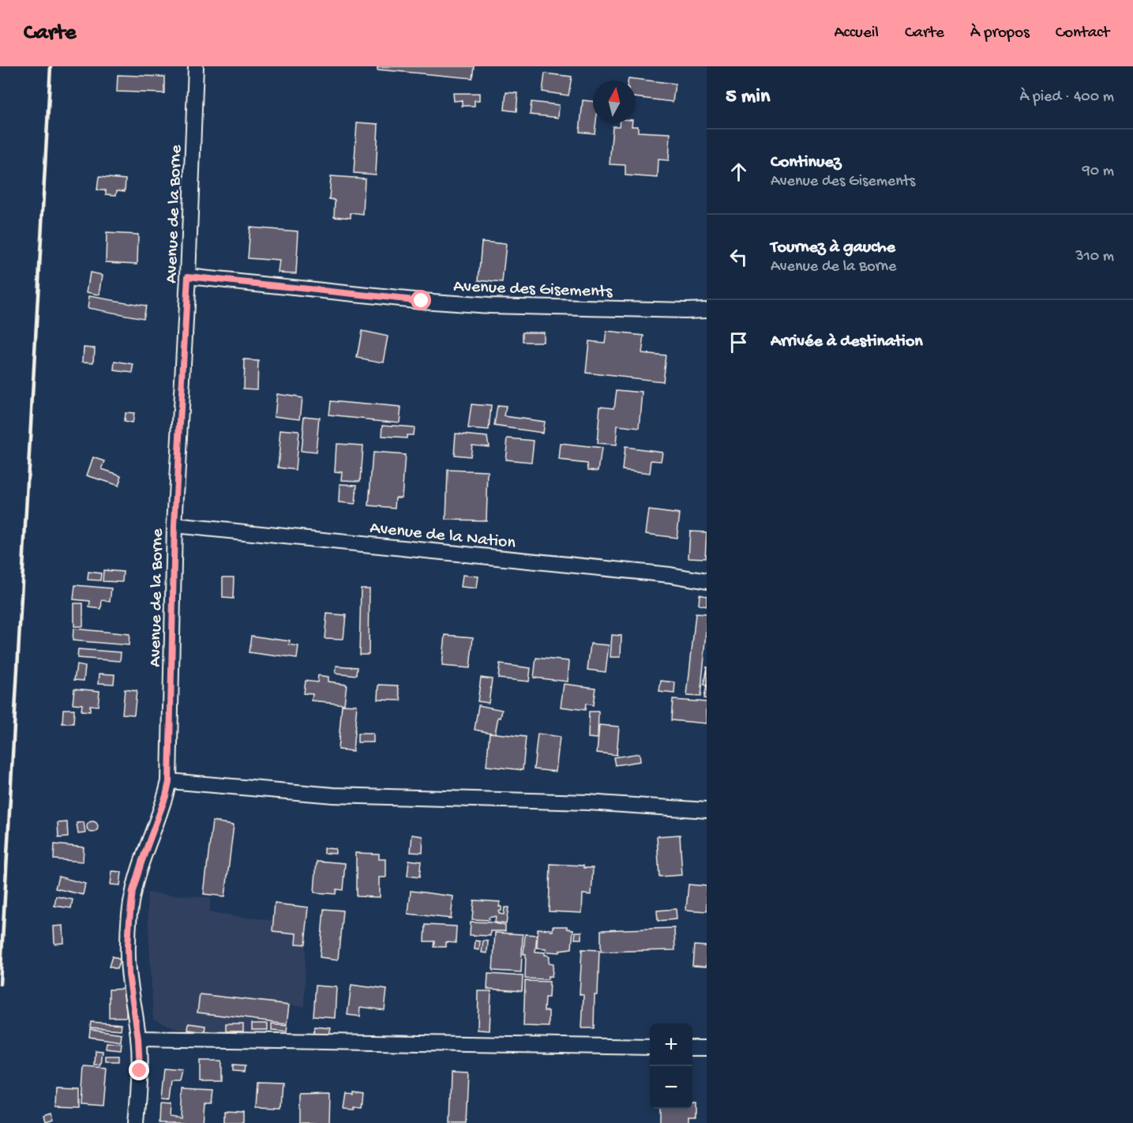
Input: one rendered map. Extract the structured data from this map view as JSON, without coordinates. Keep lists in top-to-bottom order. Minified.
{"streets":{"street":["Avenue de la Borne","Avenue des Gisements","Avenue de la Nation"]},"crossings":[["Avenue de la Borne","Avenue des Gisements"],["Avenue de la Borne","Avenue de la Nation"]],"north":"top","page":{"header":"Carte","nav":["Accueil","Carte","À propos","Contact"],"heading":["5 min","À pied · 400 m"],"list":[["Continuez","Avenue des Gisements","90 m"],["Tournez à gauche","Avenue de la Borne","310 m"],"Arrivée à destination"],"map_buttons":["+","−"]}}
